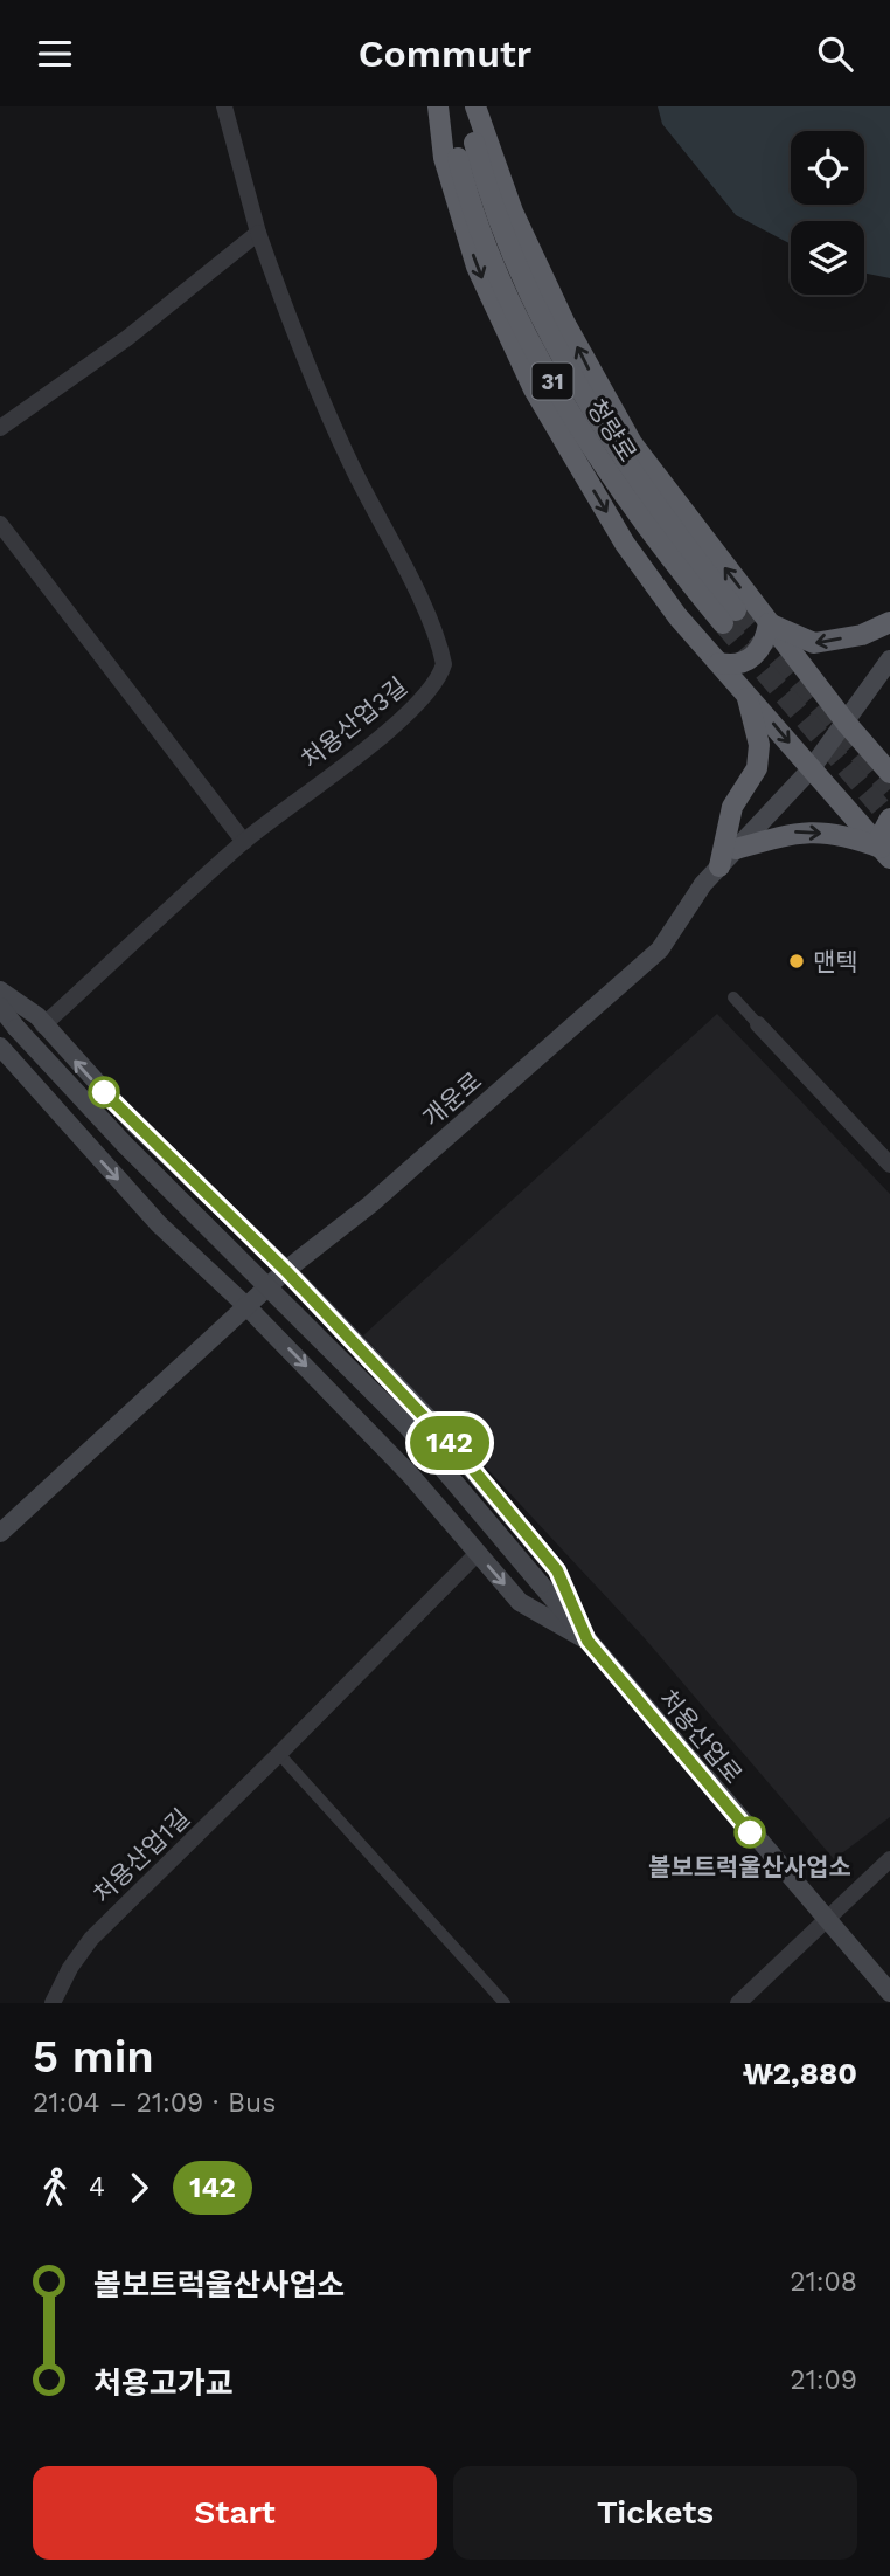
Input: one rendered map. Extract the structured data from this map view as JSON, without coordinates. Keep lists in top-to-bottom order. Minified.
{"streets":{"highway":["31","청량로"],"main road":["개운로","처용산업로"],"street":["처용산업3길","처용산업1길"]},"places":["맨텍","볼보트럭울산사업소"],"lines":["bus line 142"],"page":{"header":"Commutr","on_map":"142","heading":["5 min","21:04 – 21:09 · Bus","₩2,880"],"legs":["4","142"],"list":[{"name":"볼보트럭울산사업소","value":"21:08"},{"name":"처용고가교","value":"21:09"}],"buttons":["Start","Tickets"]}}
